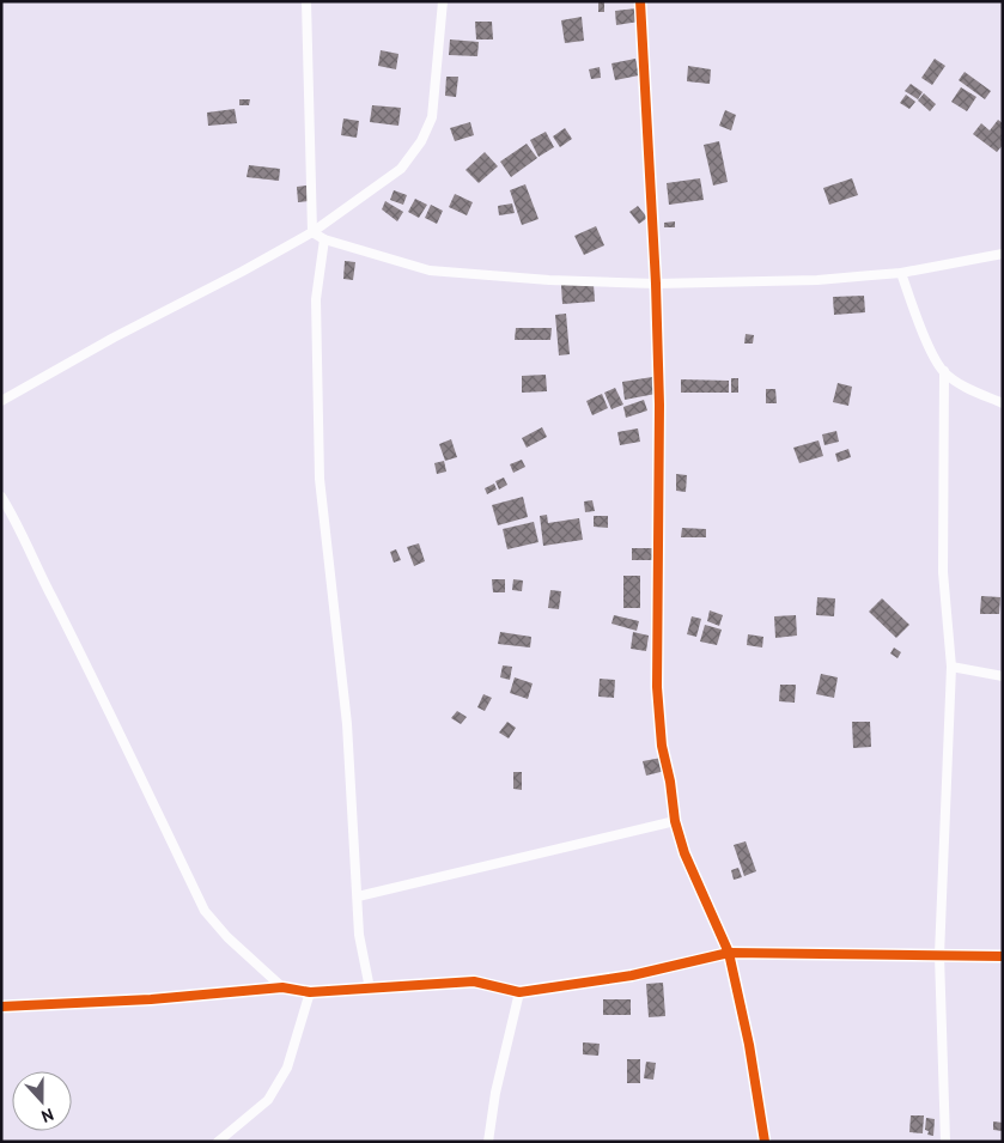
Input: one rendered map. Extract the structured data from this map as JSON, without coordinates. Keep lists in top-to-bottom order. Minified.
{"north":"bottom"}
